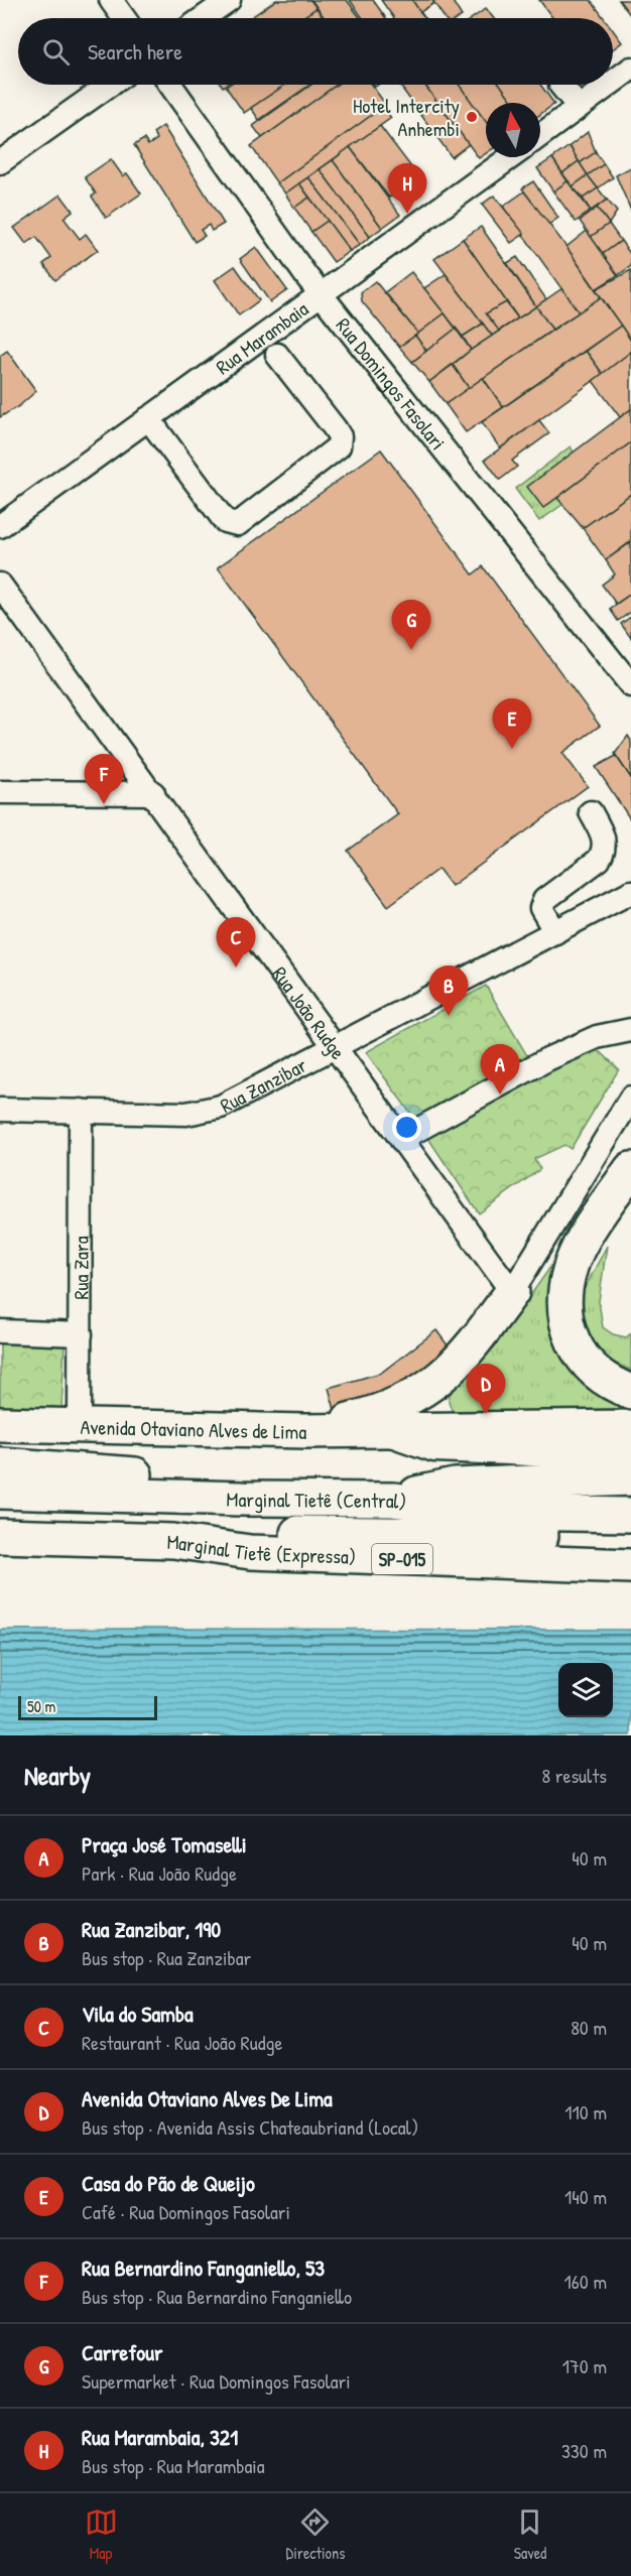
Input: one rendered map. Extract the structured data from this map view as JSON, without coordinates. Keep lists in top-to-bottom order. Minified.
{"streets":{"highway":["Avenida Otaviano Alves de Lima","Marginal Tietê (Central)","Marginal Tietê (Expressa)","SP-015"],"street":["Rua Marambaia","Rua Domingos Fasolari","Rua João Rudge","Rua Zanzibar","Rua Zara"]},"crossings":[["Rua Marambaia","Rua Domingos Fasolari"],["Rua João Rudge","Rua Zanzibar"],["Rua Zanzibar","Rua Zara"],["Rua Zara","Avenida Otaviano Alves de Lima"],["Marginal Tietê (Expressa)","SP-015"]],"places":["Hotel Intercity Anhembi"],"scale_bar":"50 m","north":"top","page":{"search":"Search here","pins":["H","G","E","F","C","B","A","D"],"scale":"50 m","heading":["Nearby","8 results"],"list":[{"mark":"A","name":"Praça José Tomaselli","note":"Park · Rua João Rudge","value":"40 m"},{"mark":"B","name":"Rua Zanzibar, 190","note":"Bus stop · Rua Zanzibar","value":"40 m"},{"mark":"C","name":"Vila do Samba","note":"Restaurant · Rua João Rudge","value":"80 m"},{"mark":"D","name":"Avenida Otaviano Alves De Lima","note":"Bus stop · Avenida Assis Chateaubriand (Local)","value":"110 m"},{"mark":"E","name":"Casa do Pão de Queijo","note":"Café · Rua Domingos Fasolari","value":"140 m"},{"mark":"F","name":"Rua Bernardino Fanganiello, 53","note":"Bus stop · Rua Bernardino Fanganiello","value":"160 m"},{"mark":"G","name":"Carrefour","note":"Supermarket · Rua Domingos Fasolari","value":"170 m"},{"mark":"H","name":"Rua Marambaia, 321","note":"Bus stop · Rua Marambaia","value":"330 m"}],"nav":["Map","Directions","Saved"]}}
